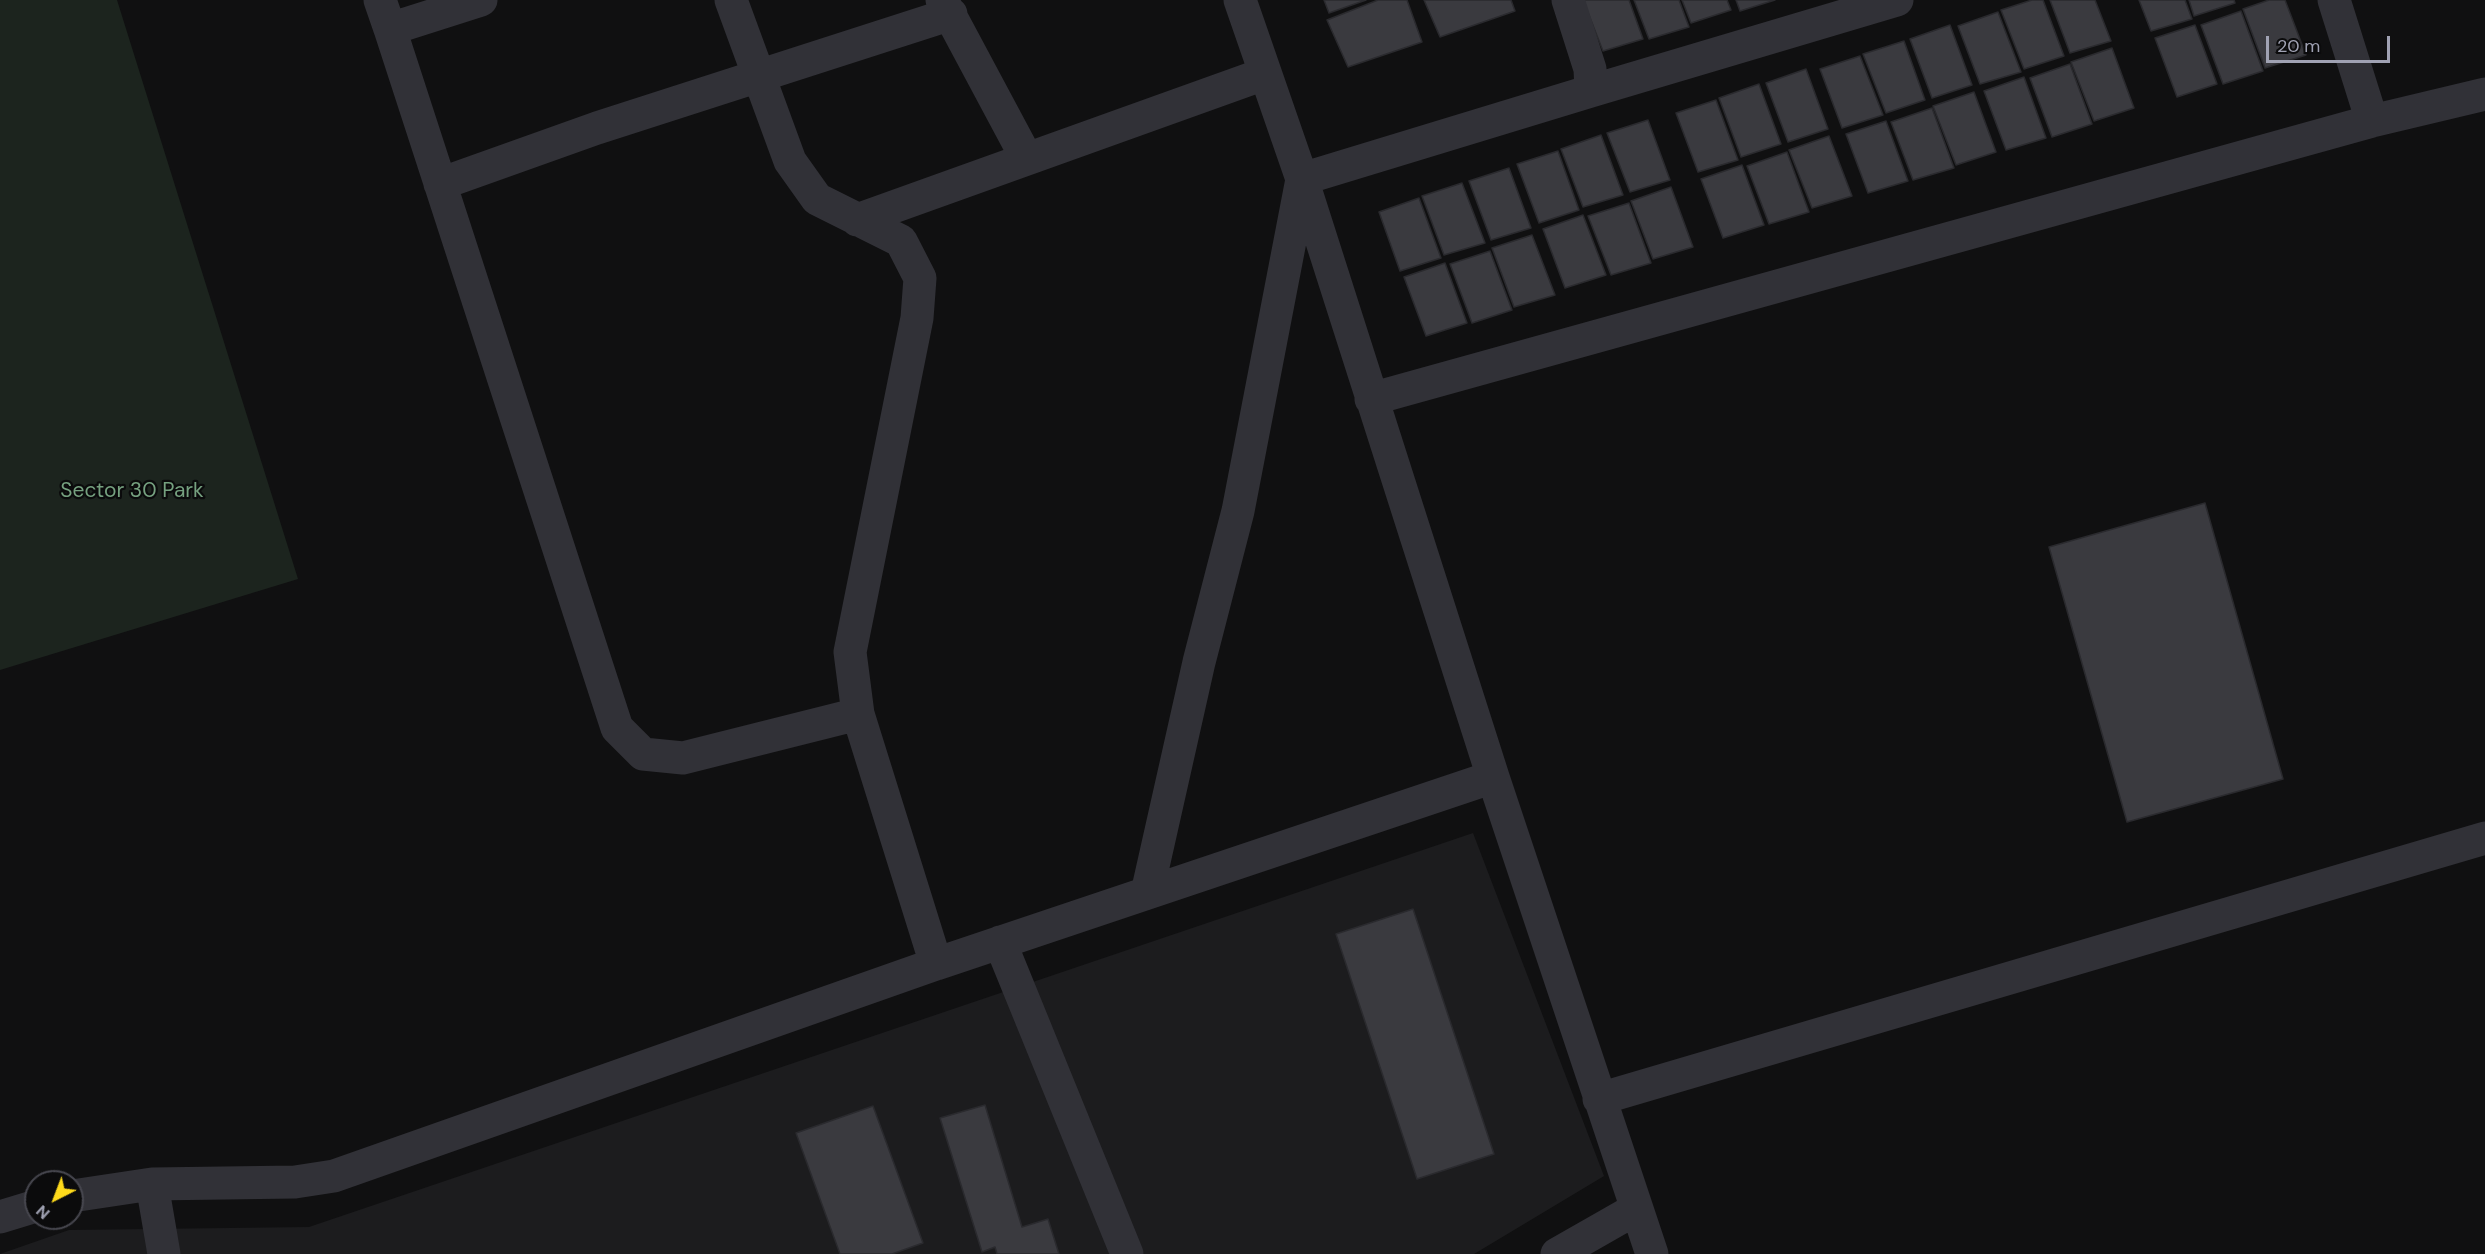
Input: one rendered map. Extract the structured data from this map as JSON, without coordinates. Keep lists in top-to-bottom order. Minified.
{"parks":["Sector 30 Park"],"scale_bar":"20 m","north":"bottom left"}
